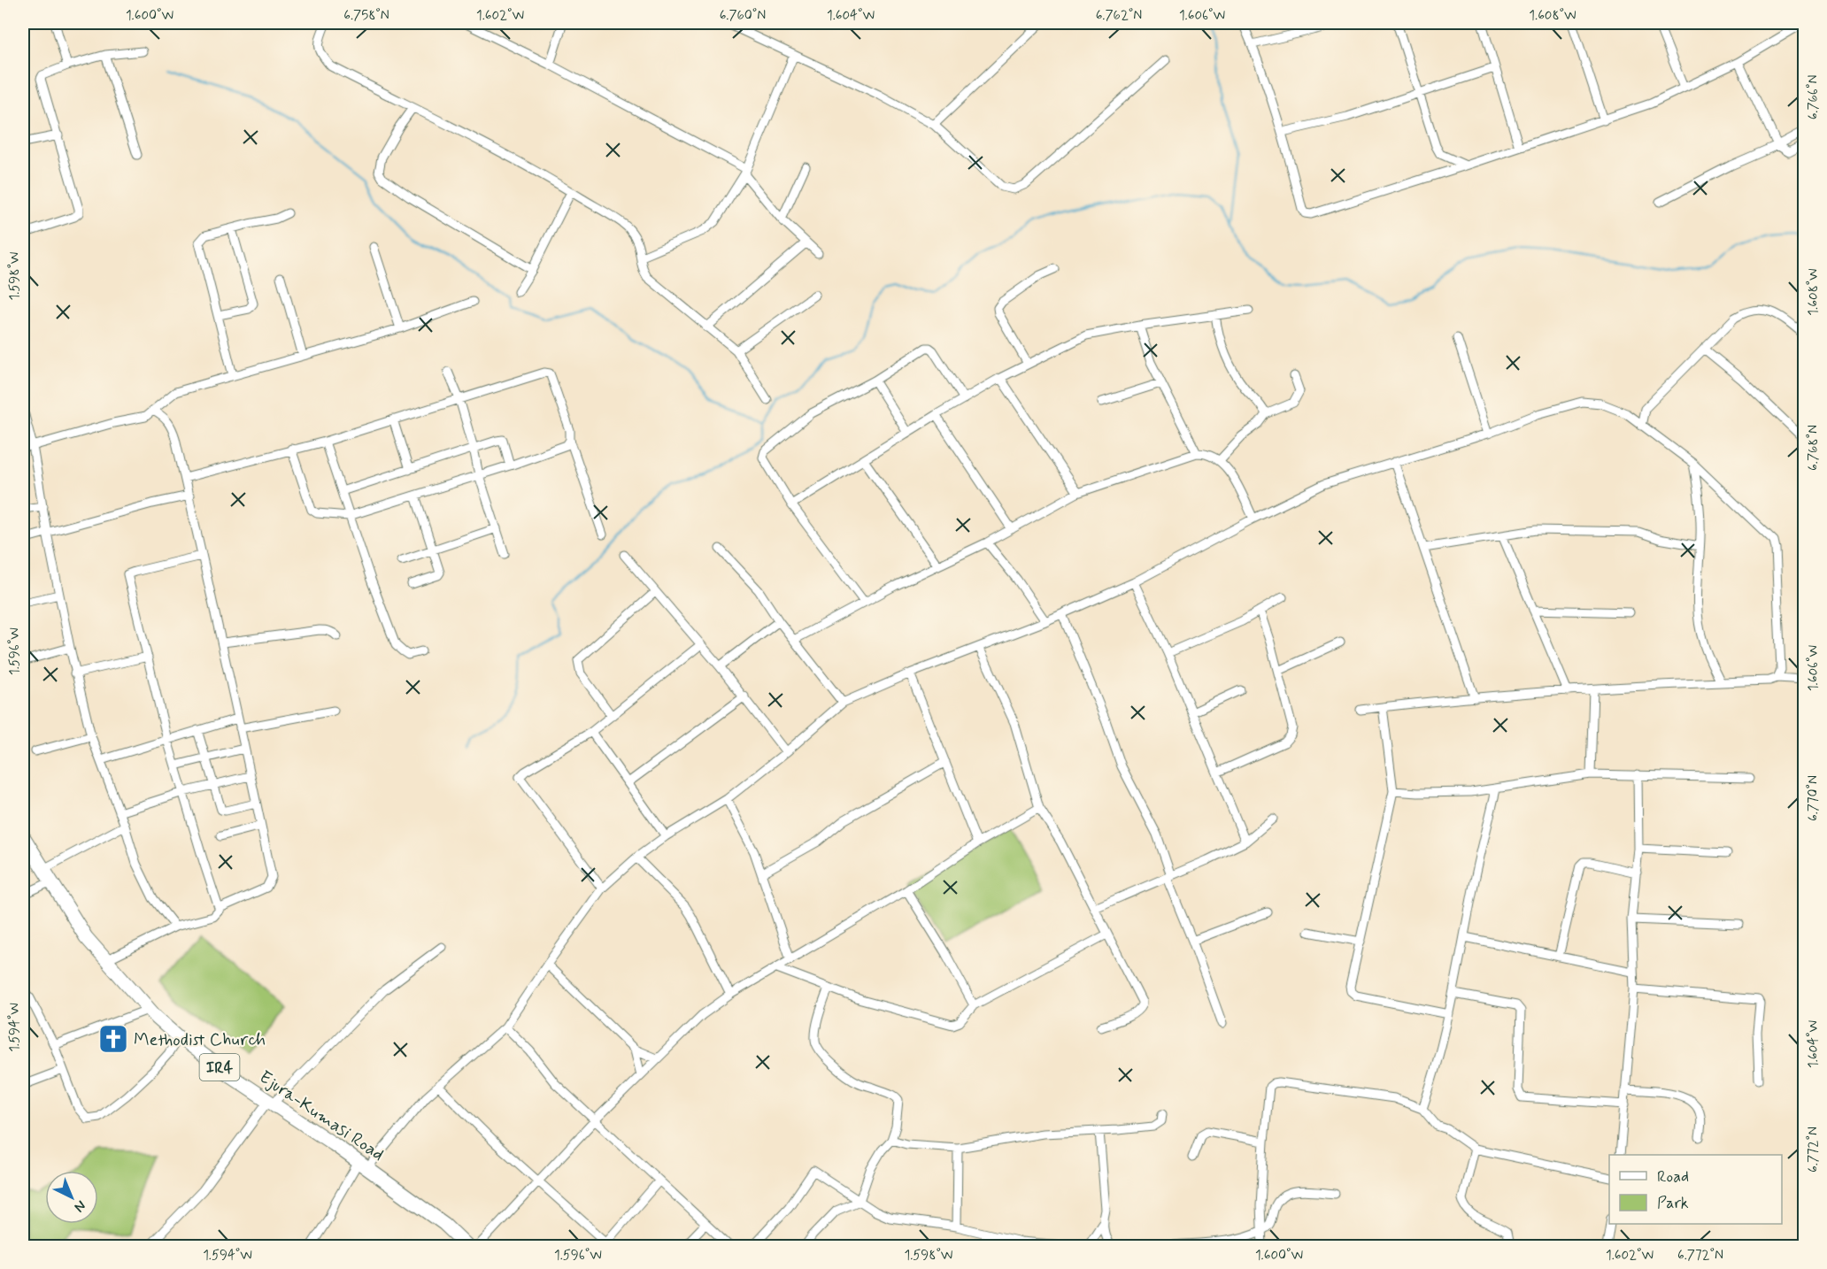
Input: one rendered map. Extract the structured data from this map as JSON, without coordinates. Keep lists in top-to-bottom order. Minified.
{"streets":{"main road":["IR4","Ejura-Kumasi Road"]},"places":{"church":["Methodist Church"]},"legend":["Road","Park"],"north":"bottom right","coordinates":["1.600°W","6.758°N","1.602°W","6.760°N","1.604°W","6.762°N","1.606°W","1.608°W","6.766°N","1.598°W","6.768°N","1.596°W","6.770°N","1.594°W","6.772°N"]}
